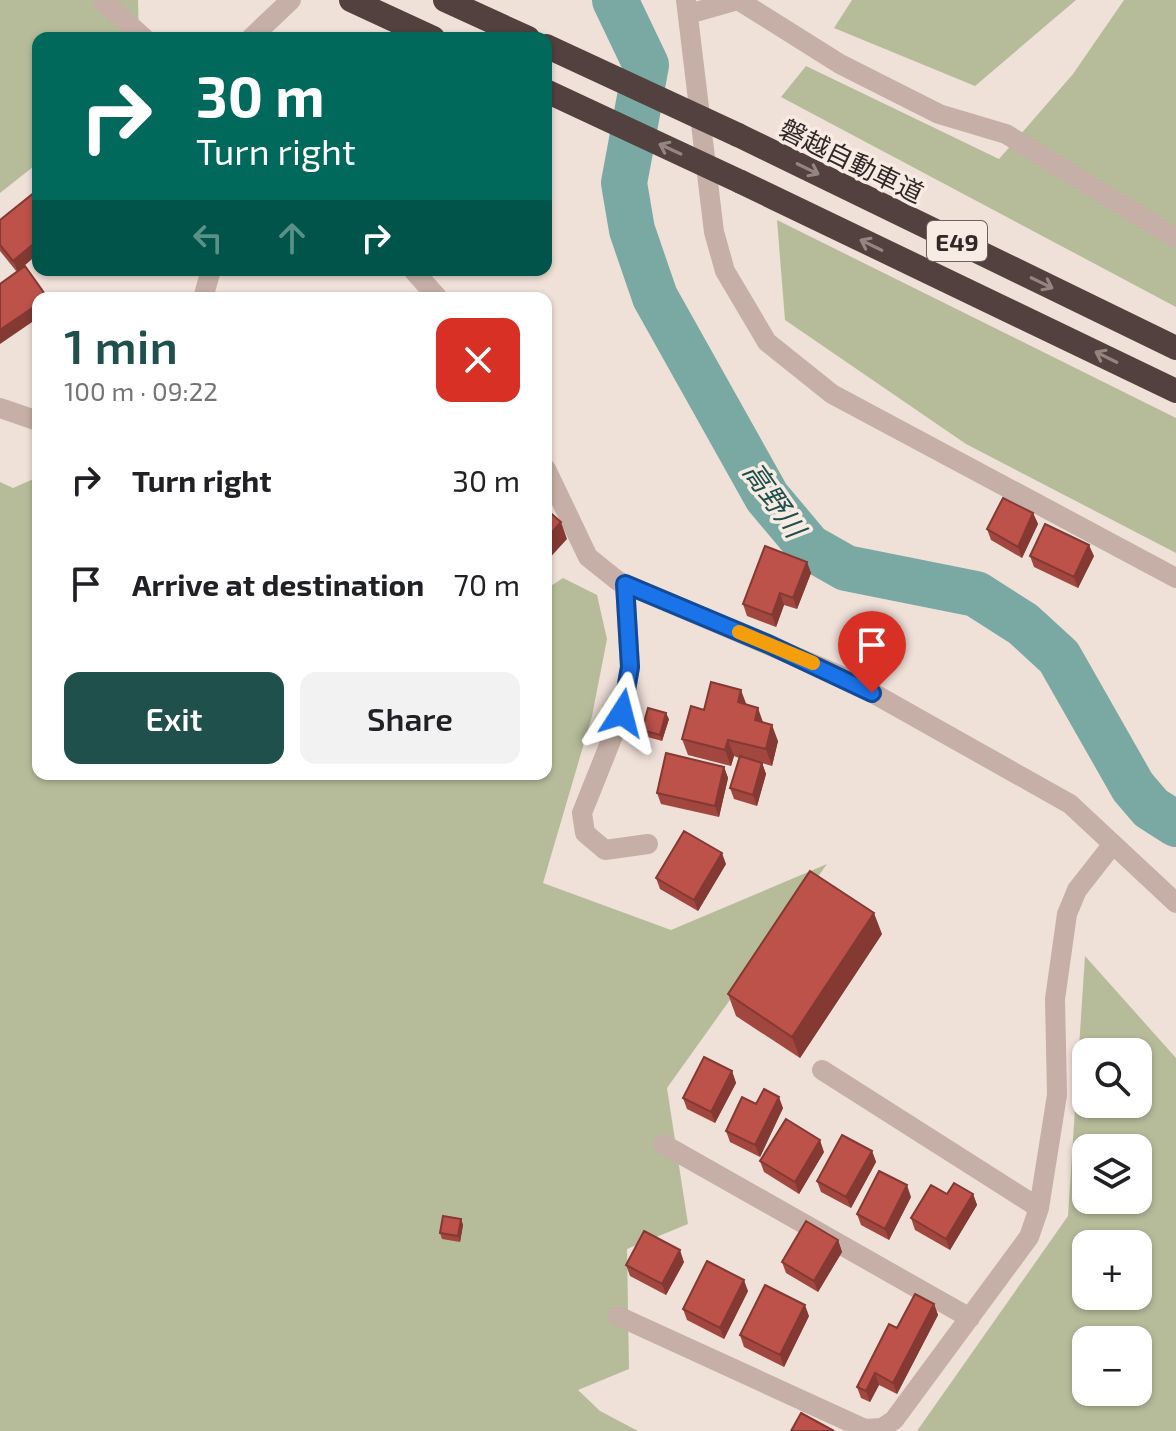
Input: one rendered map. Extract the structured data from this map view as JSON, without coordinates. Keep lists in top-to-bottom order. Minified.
{"streets":{"highway":["磐越自動車道","E49"]},"water":["高野川"],"page":{"turn":["30 m","Turn right"],"heading":["1 min","100 m · 09:22"],"list":[{"name":"Turn right","value":"30 m"},{"name":"Arrive at destination","value":"70 m"}],"buttons":["Exit","Share"],"map_buttons":["+","−"]}}
